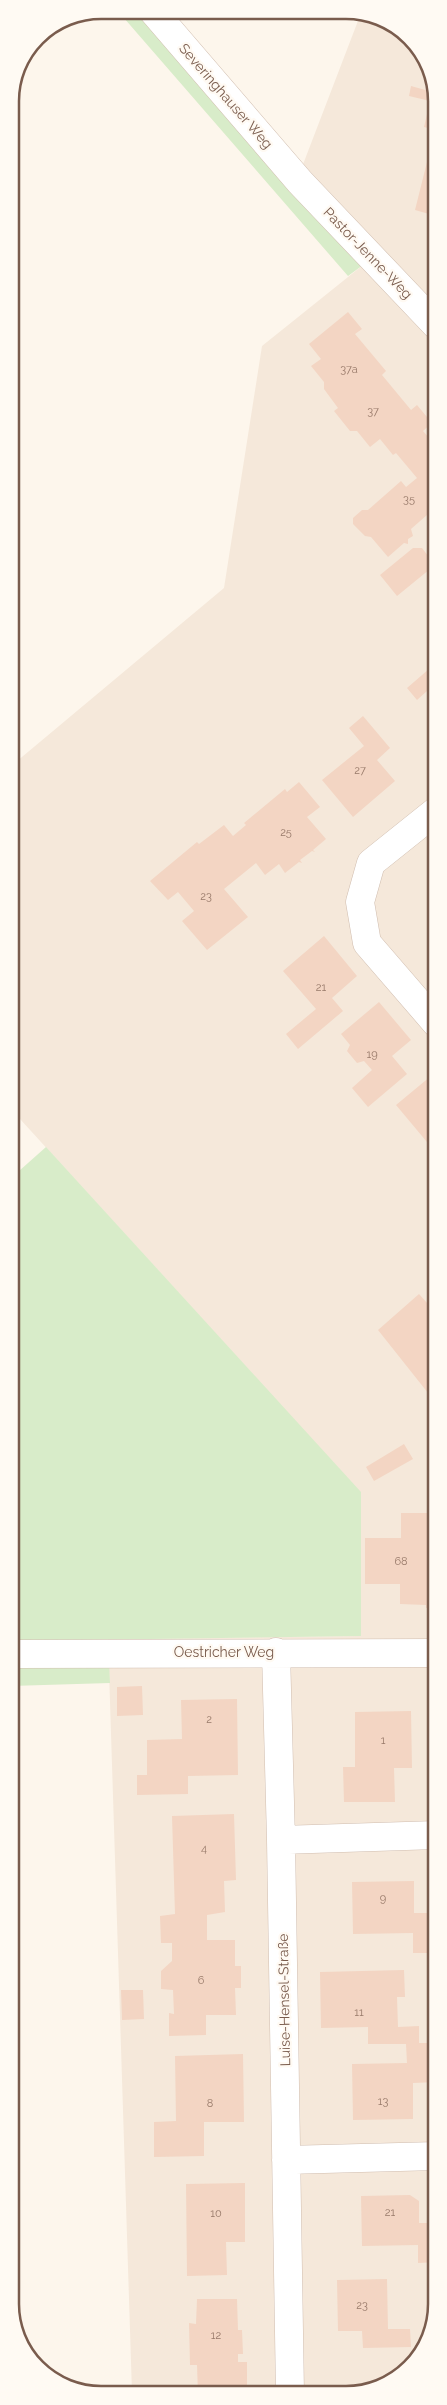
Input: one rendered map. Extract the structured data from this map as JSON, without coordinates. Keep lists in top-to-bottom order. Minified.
{"streets":{"street":["Severinghauser Weg","Pastor-Jenne-Weg","Oestricher Weg","Luise-Hensel-Straße"]},"crossings":[["Severinghauser Weg","Pastor-Jenne-Weg"],["Oestricher Weg","Luise-Hensel-Straße"]],"house_numbers":["37a","37","35","27","25","23","21","19","68","2","1","4","9","6","11","13","8","21","10","23","12"]}
